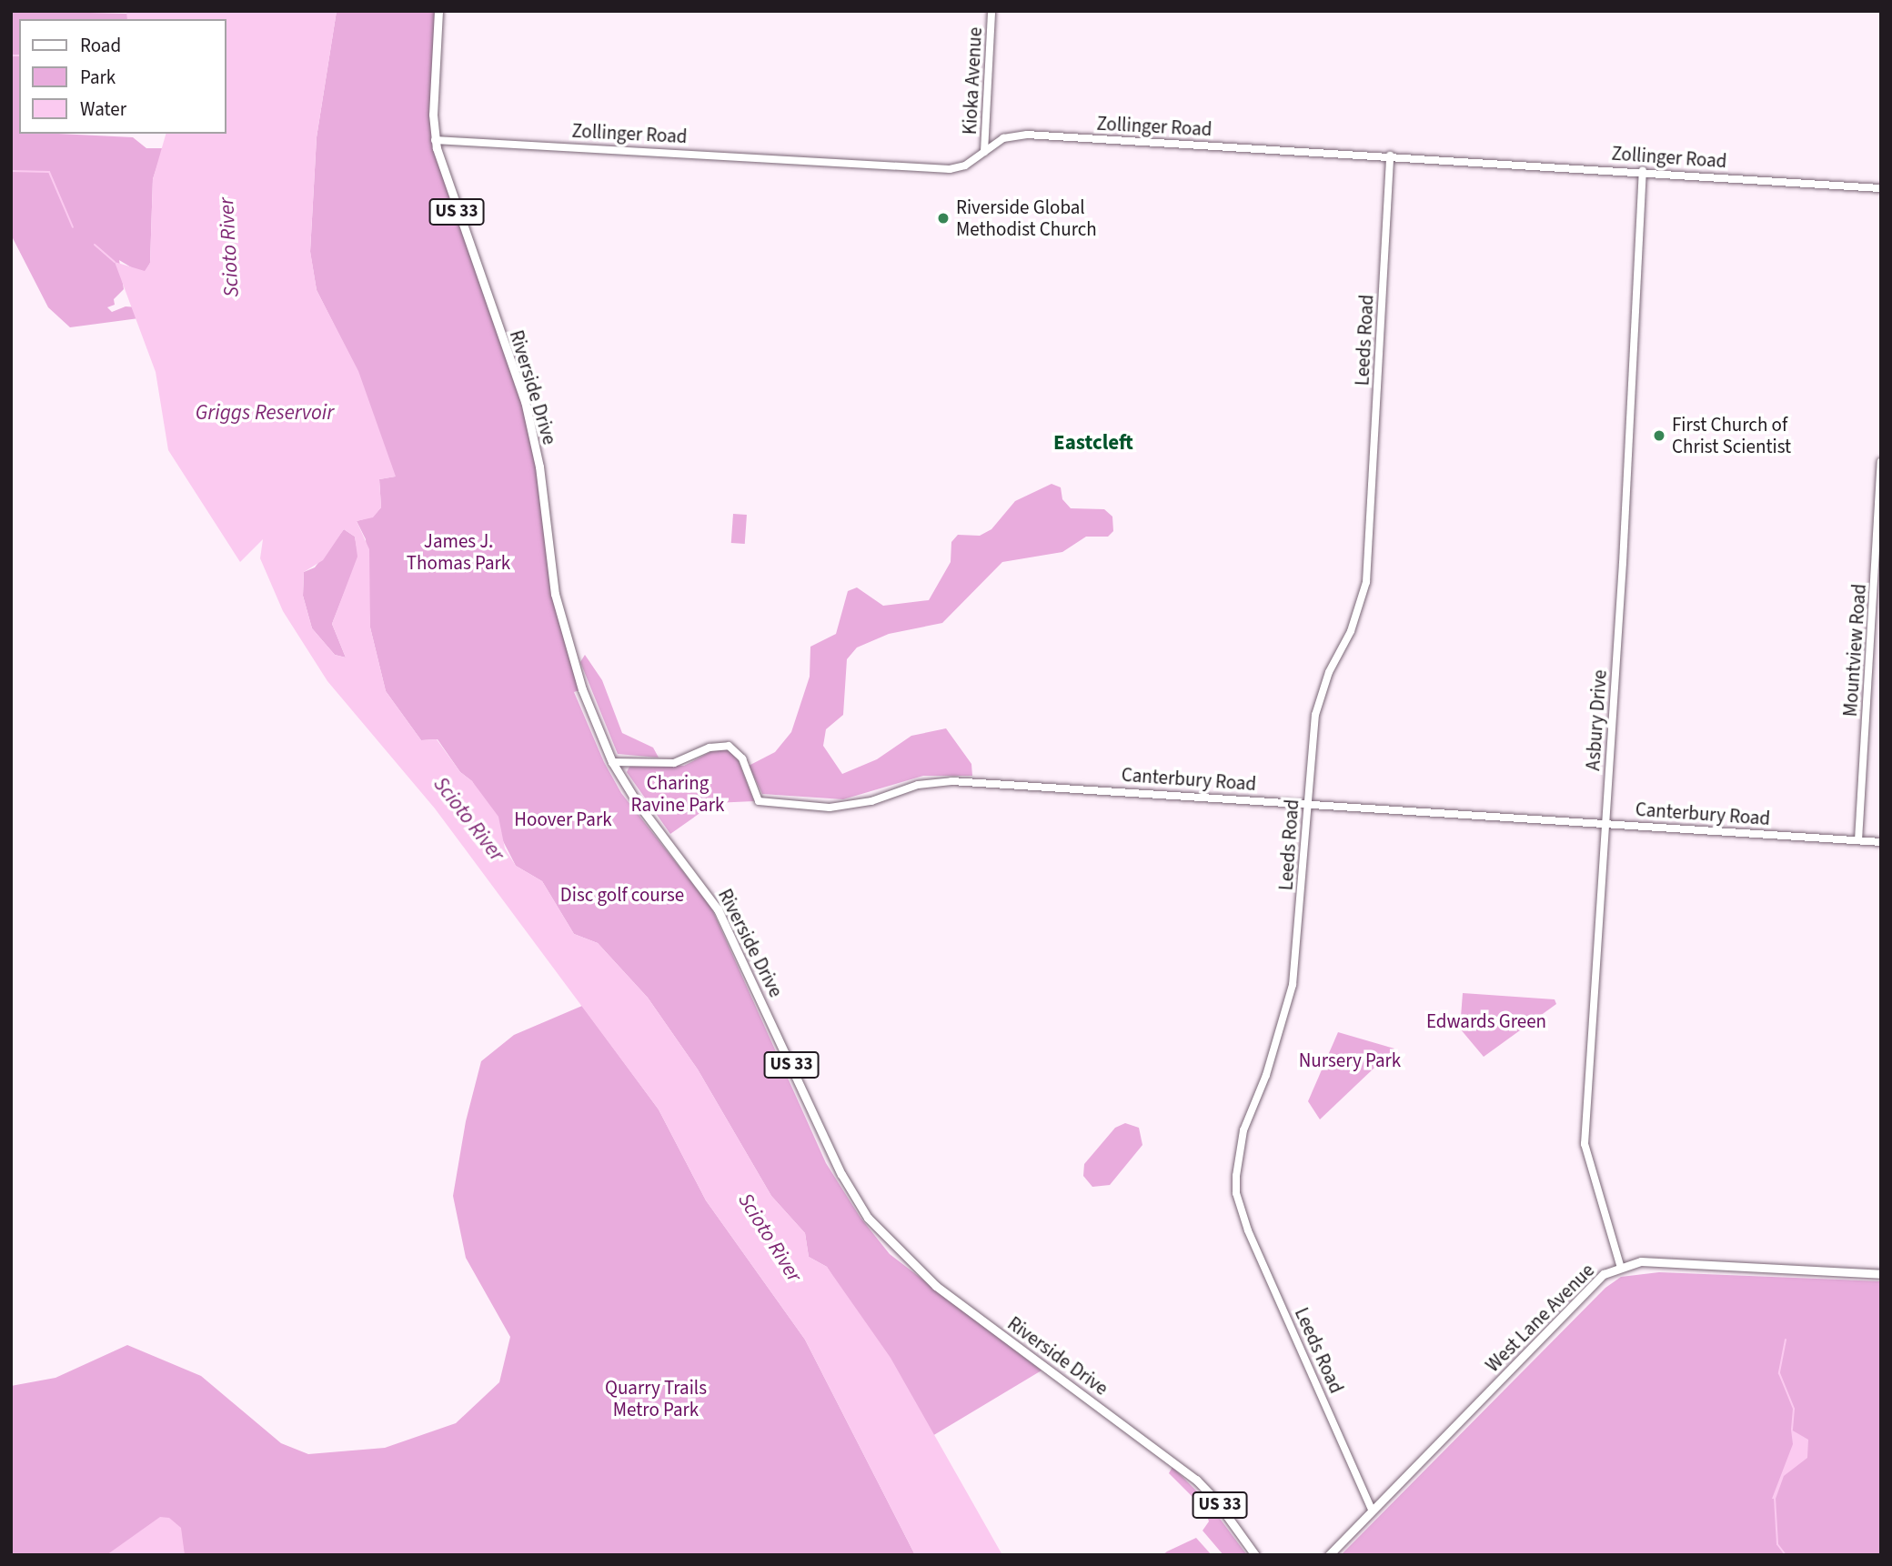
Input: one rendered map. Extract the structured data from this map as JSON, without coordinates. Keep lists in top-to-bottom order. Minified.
{"streets":{"main road":["US 33","Riverside Drive","West Lane Avenue"],"street":["Kioka Avenue","Zollinger Road","Leeds Road","Mountview Road","Asbury Drive","Canterbury Road"]},"crossings":[["Kioka Avenue","Zollinger Road"],["Zollinger Road","Leeds Road"],["Zollinger Road","Riverside Drive"],["Zollinger Road","Asbury Drive"],["Leeds Road","Canterbury Road"],["Leeds Road","West Lane Avenue"],["Riverside Drive","Canterbury Road"],["Mountview Road","Canterbury Road"],["Asbury Drive","Canterbury Road"],["Asbury Drive","West Lane Avenue"]],"districts":["Eastcleft"],"water":["Scioto River","Griggs Reservoir"],"parks":["James J. Thomas Park","Charing Ravine Park","Hoover Park","Disc golf course","Edwards Green","Nursery Park","Quarry Trails Metro Park"],"places":["Riverside Global Methodist Church","First Church of Christ Scientist"],"legend":["Road","Park","Water"]}
